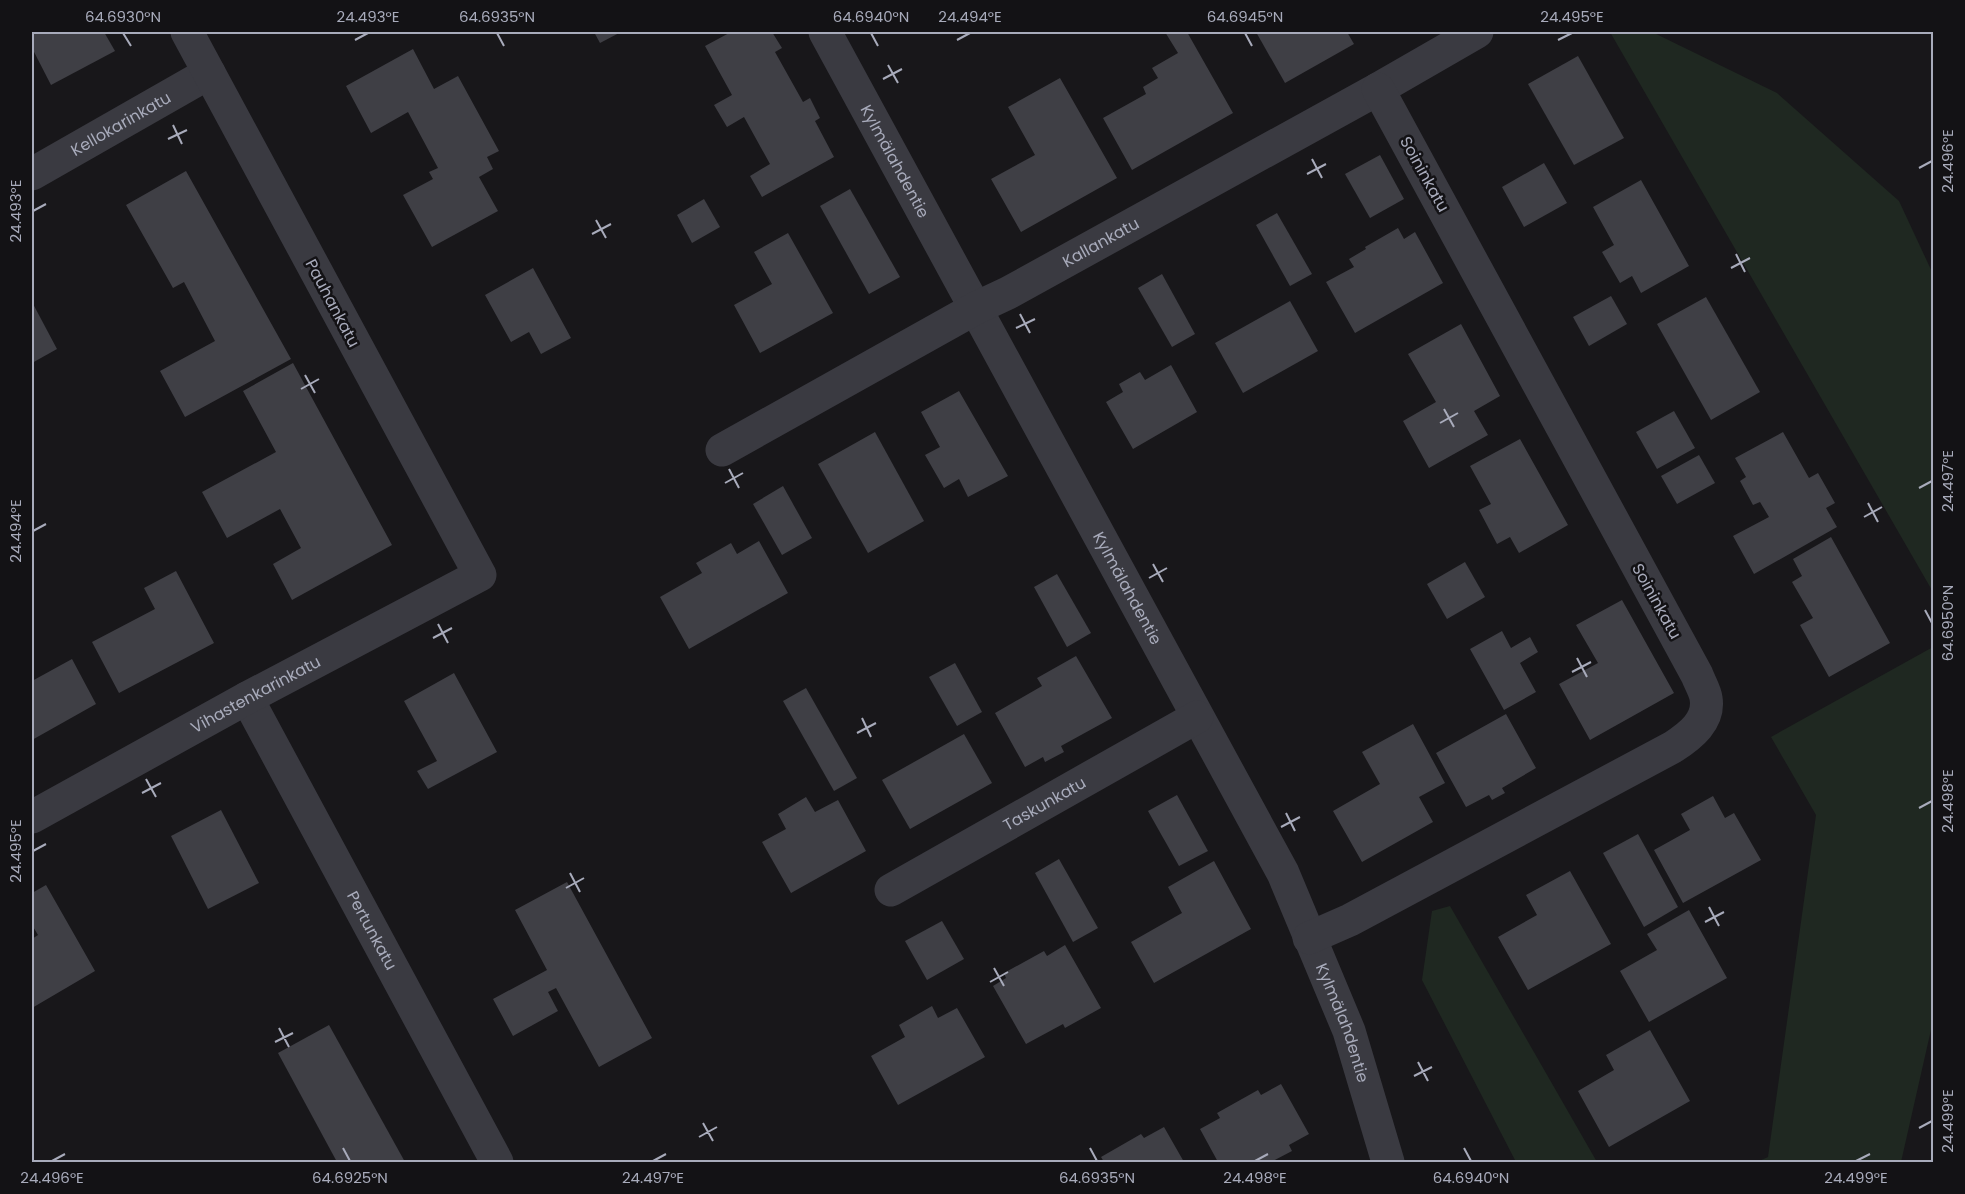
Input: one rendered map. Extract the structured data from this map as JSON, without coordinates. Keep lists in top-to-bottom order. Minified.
{"streets":{"street":["Kellokarinkatu","Kylmälahdentie","Soininkatu","Kallankatu","Pauhankatu","Vihastenkarinkatu","Taskunkatu","Pertunkatu"]},"crossings":[["Kellokarinkatu","Pauhankatu"],["Kylmälahdentie","Soininkatu"],["Kylmälahdentie","Kallankatu"],["Kylmälahdentie","Taskunkatu"],["Soininkatu","Kallankatu"],["Pauhankatu","Vihastenkarinkatu"],["Vihastenkarinkatu","Pertunkatu"]],"coordinates":["64.6930°N","24.493°E","64.6935°N","64.6940°N","24.494°E","64.6945°N","24.495°E","24.496°E","24.497°E","64.6950°N","24.498°E","24.499°E","64.6925°N"]}
